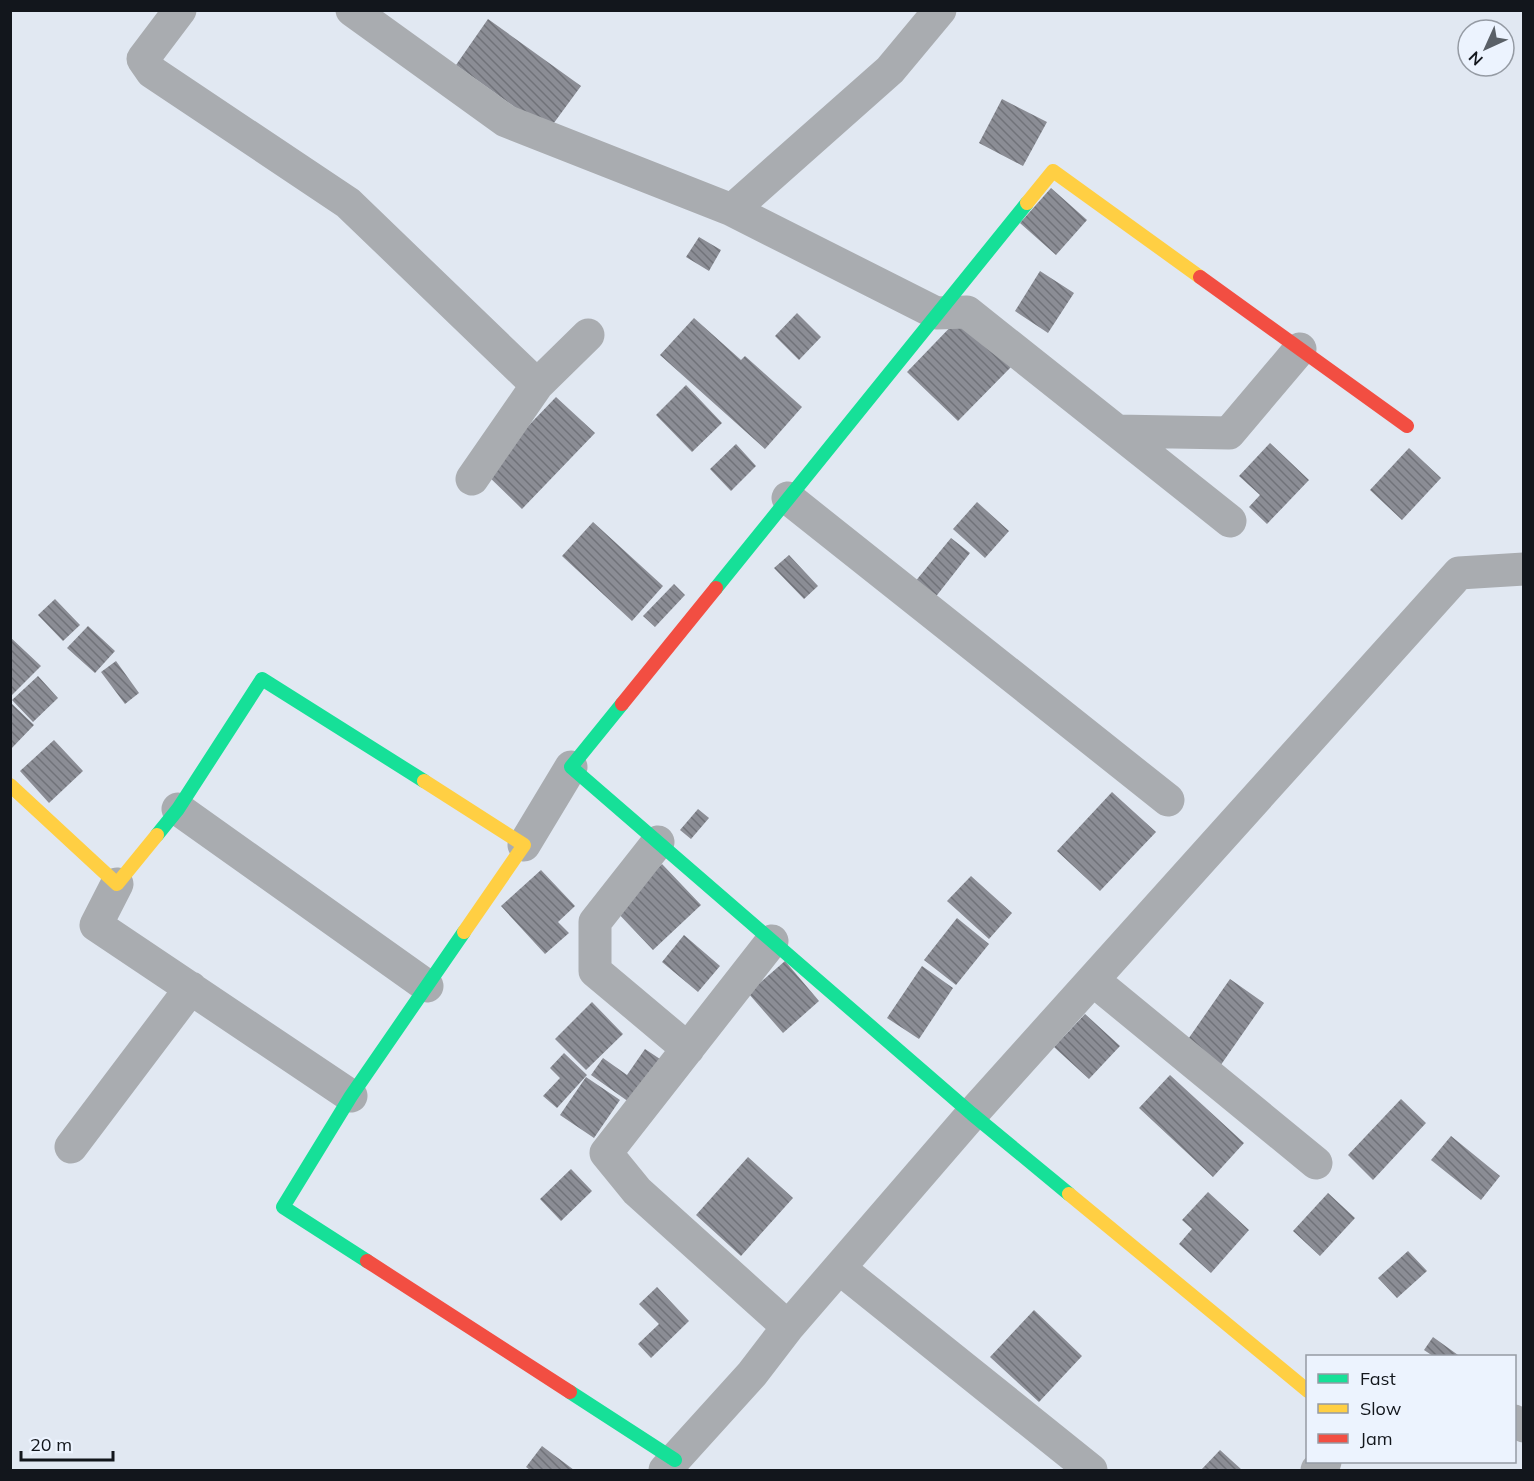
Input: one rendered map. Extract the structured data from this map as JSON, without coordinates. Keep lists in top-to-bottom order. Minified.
{"legend":["Fast","Slow","Jam"],"scale_bar":"20 m","north":"bottom left"}
